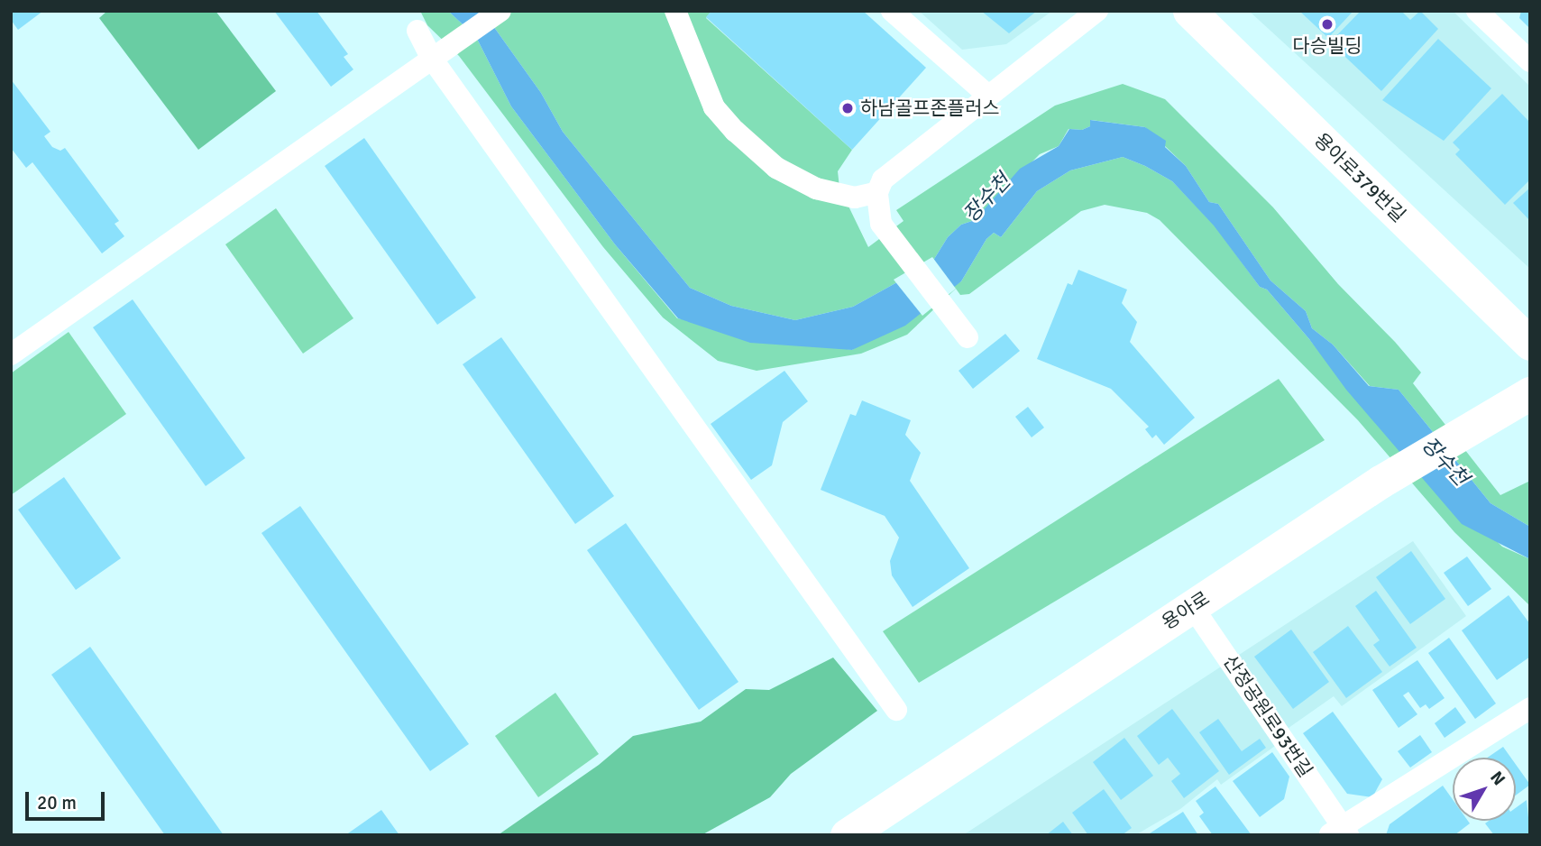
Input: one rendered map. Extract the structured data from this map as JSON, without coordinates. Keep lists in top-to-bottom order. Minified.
{"streets":{"main road":["용아로379번길","용아로"],"street":["산정공원로93번길"]},"crossings":[["용아로","산정공원로93번길"]],"water":["장수천"],"places":["다승빌딩","하남골프존플러스"],"scale_bar":"20 m","north":"top right"}
